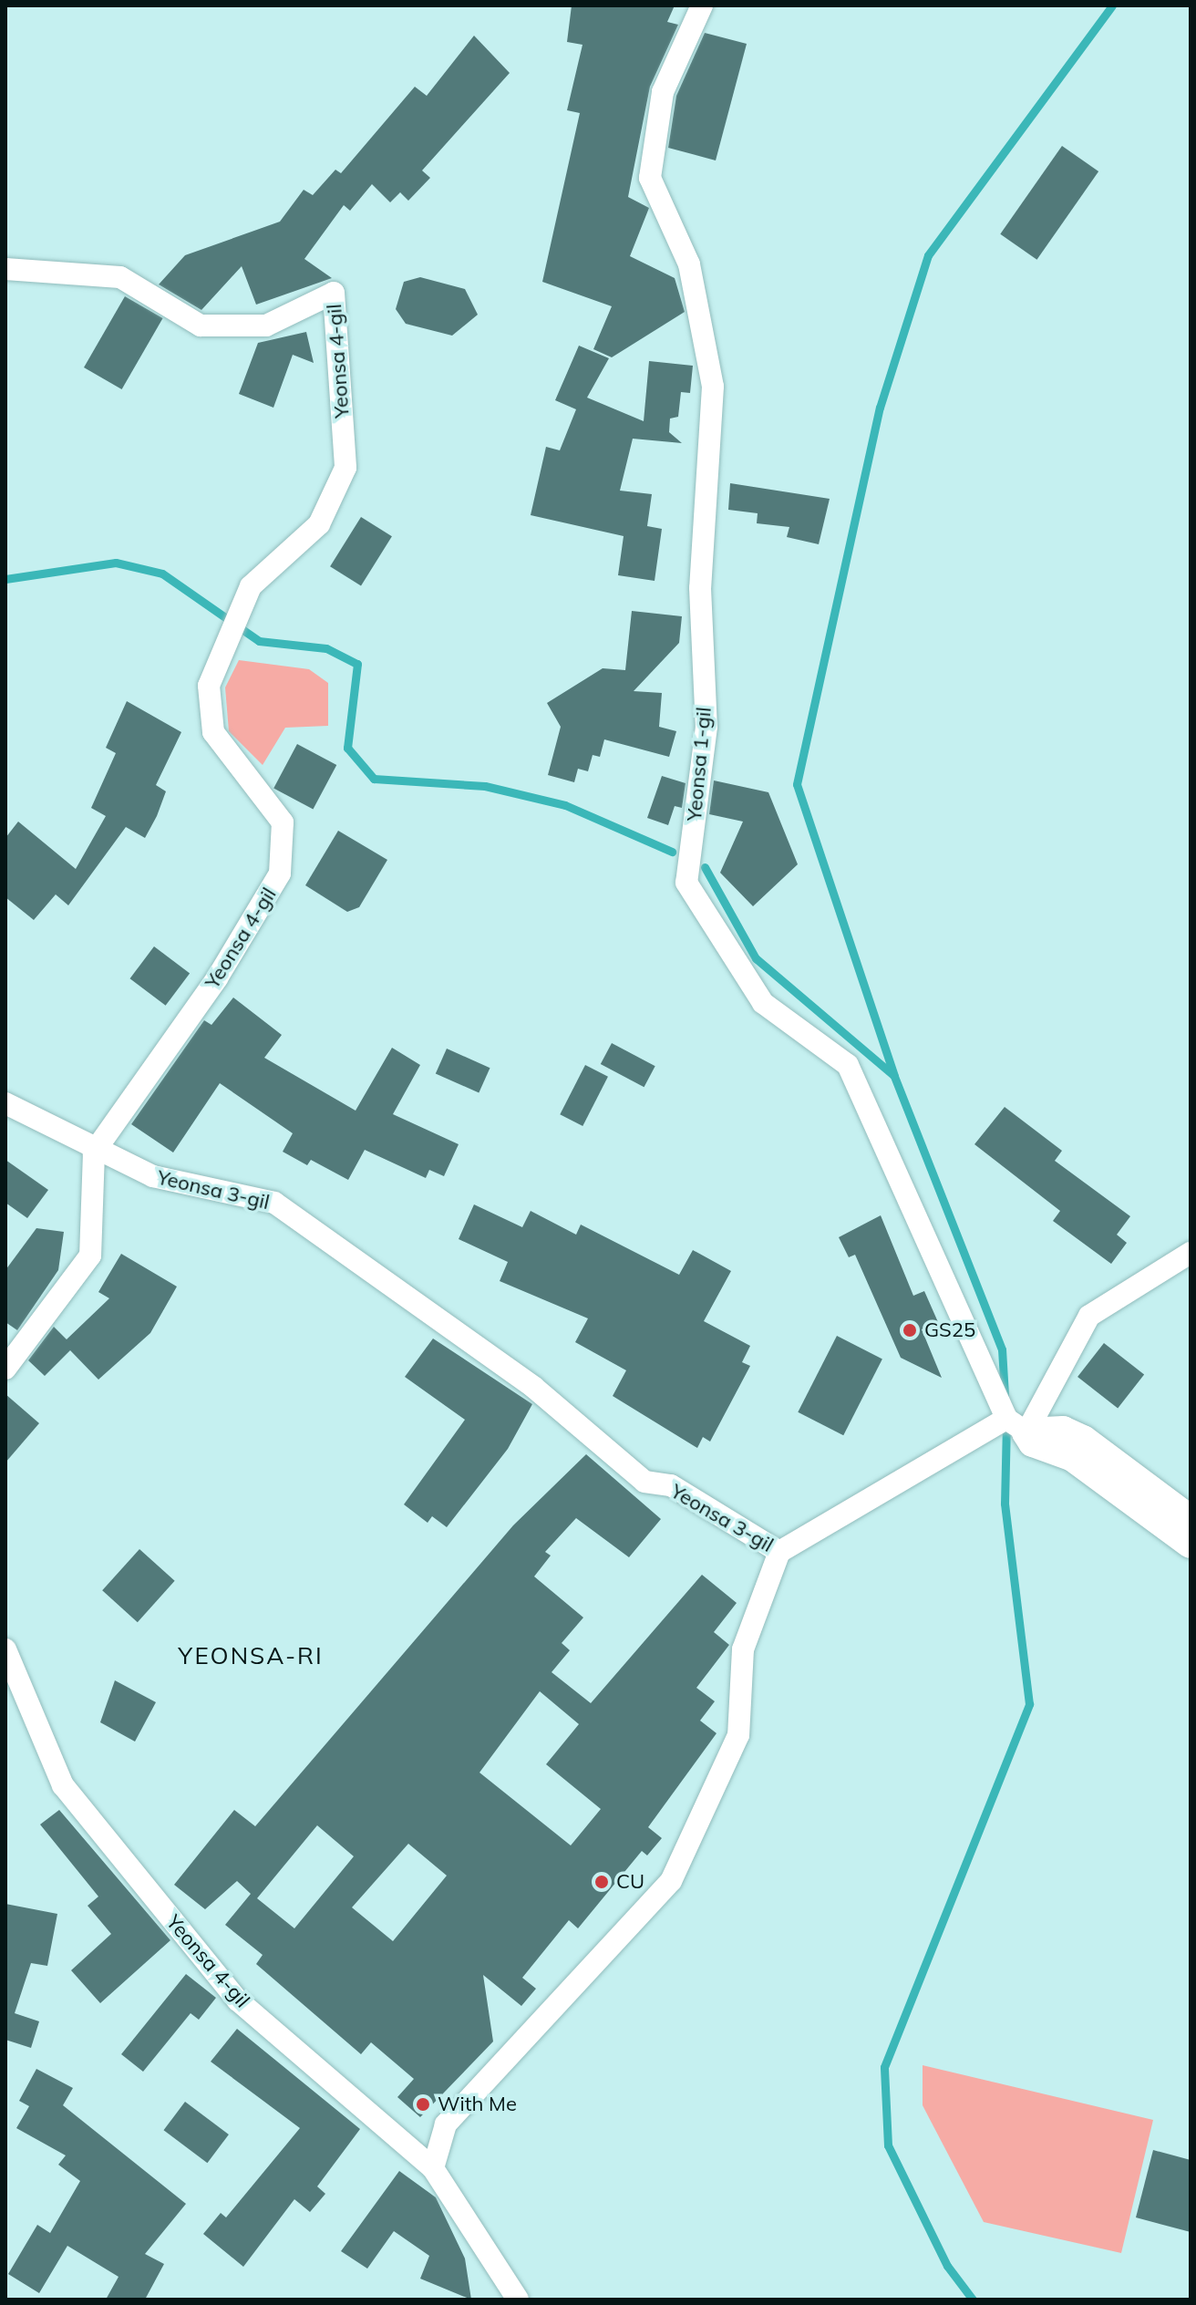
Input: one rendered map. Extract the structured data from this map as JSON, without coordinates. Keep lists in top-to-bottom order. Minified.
{"streets":{"street":["Yeonsa 4-gil","Yeonsa 1-gil","Yeonsa 3-gil"]},"crossings":[["Yeonsa 4-gil","Yeonsa 3-gil"]],"districts":["YEONSA-RI"],"places":["GS25","CU","With Me"]}
